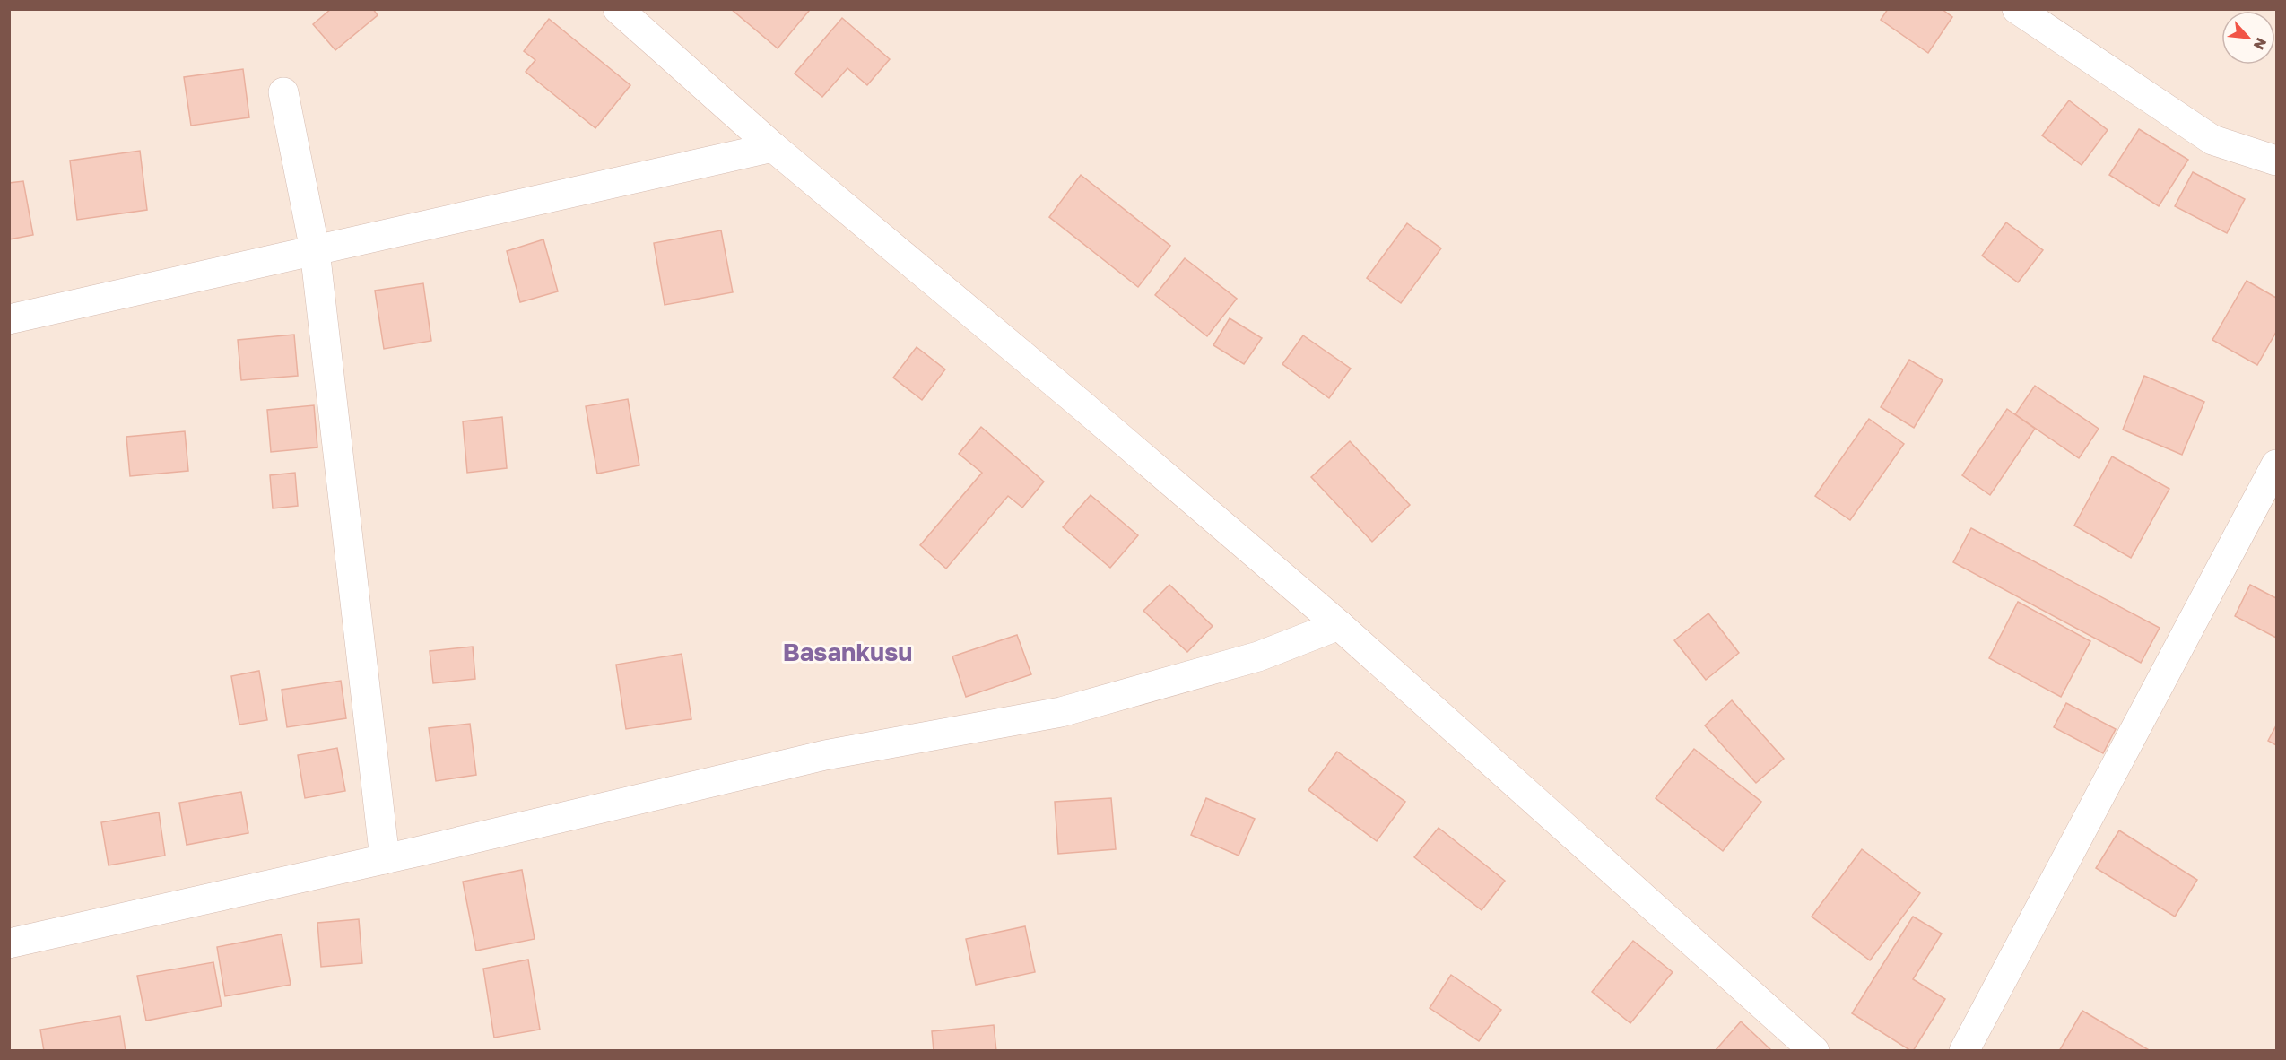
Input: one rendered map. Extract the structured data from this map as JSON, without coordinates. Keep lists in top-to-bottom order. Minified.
{"districts":["Basankusu"],"north":"bottom right"}
